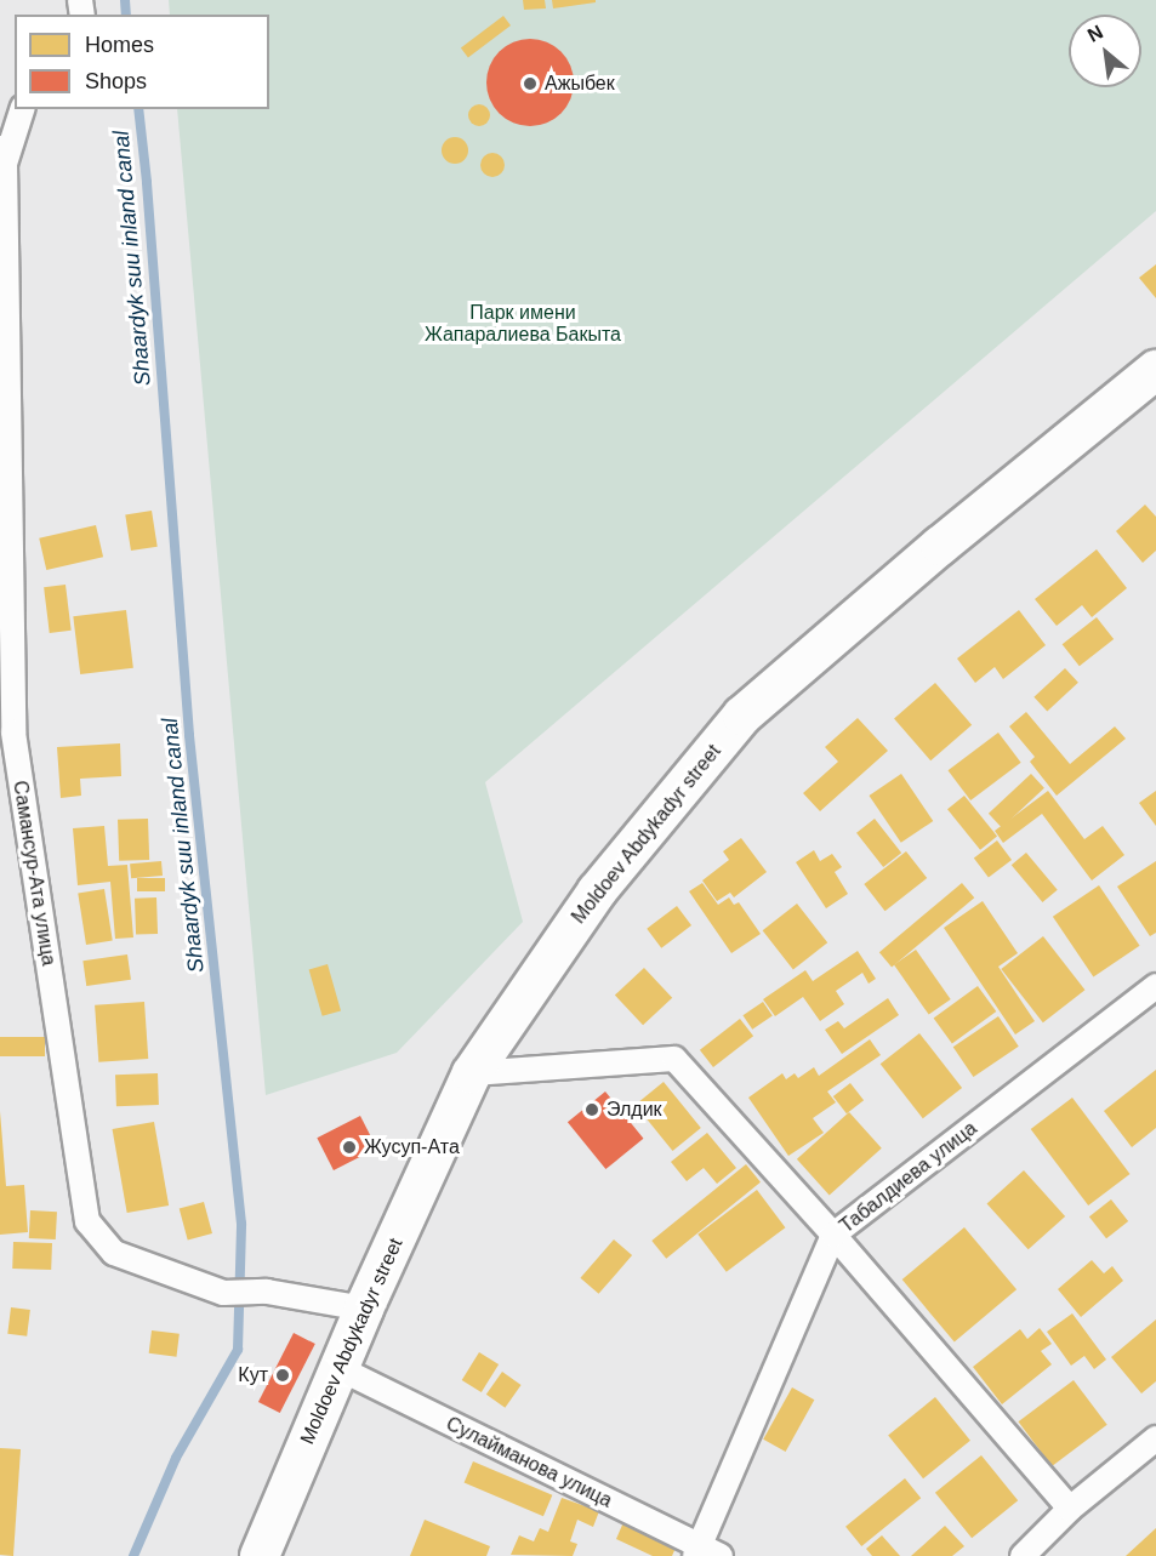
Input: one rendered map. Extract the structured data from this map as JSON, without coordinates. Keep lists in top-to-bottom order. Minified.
{"streets":{"main road":["Moldoev Abdykadyr street"],"street":["Самансур-Ата улица","Табалдиева улица","Сулайманова улица"]},"crossings":[["Moldoev Abdykadyr street","Самансур-Ата улица"],["Moldoev Abdykadyr street","Сулайманова улица"],["Табалдиева улица","Сулайманова улица"]],"water":["Shaardyk suu inland canal"],"parks":["Парк имени Жапаралиева Бакыта"],"places":["Ажыбек","Элдик","Жусуп-Ата","Кут"],"legend":["Homes","Shops"],"north":"top left"}
